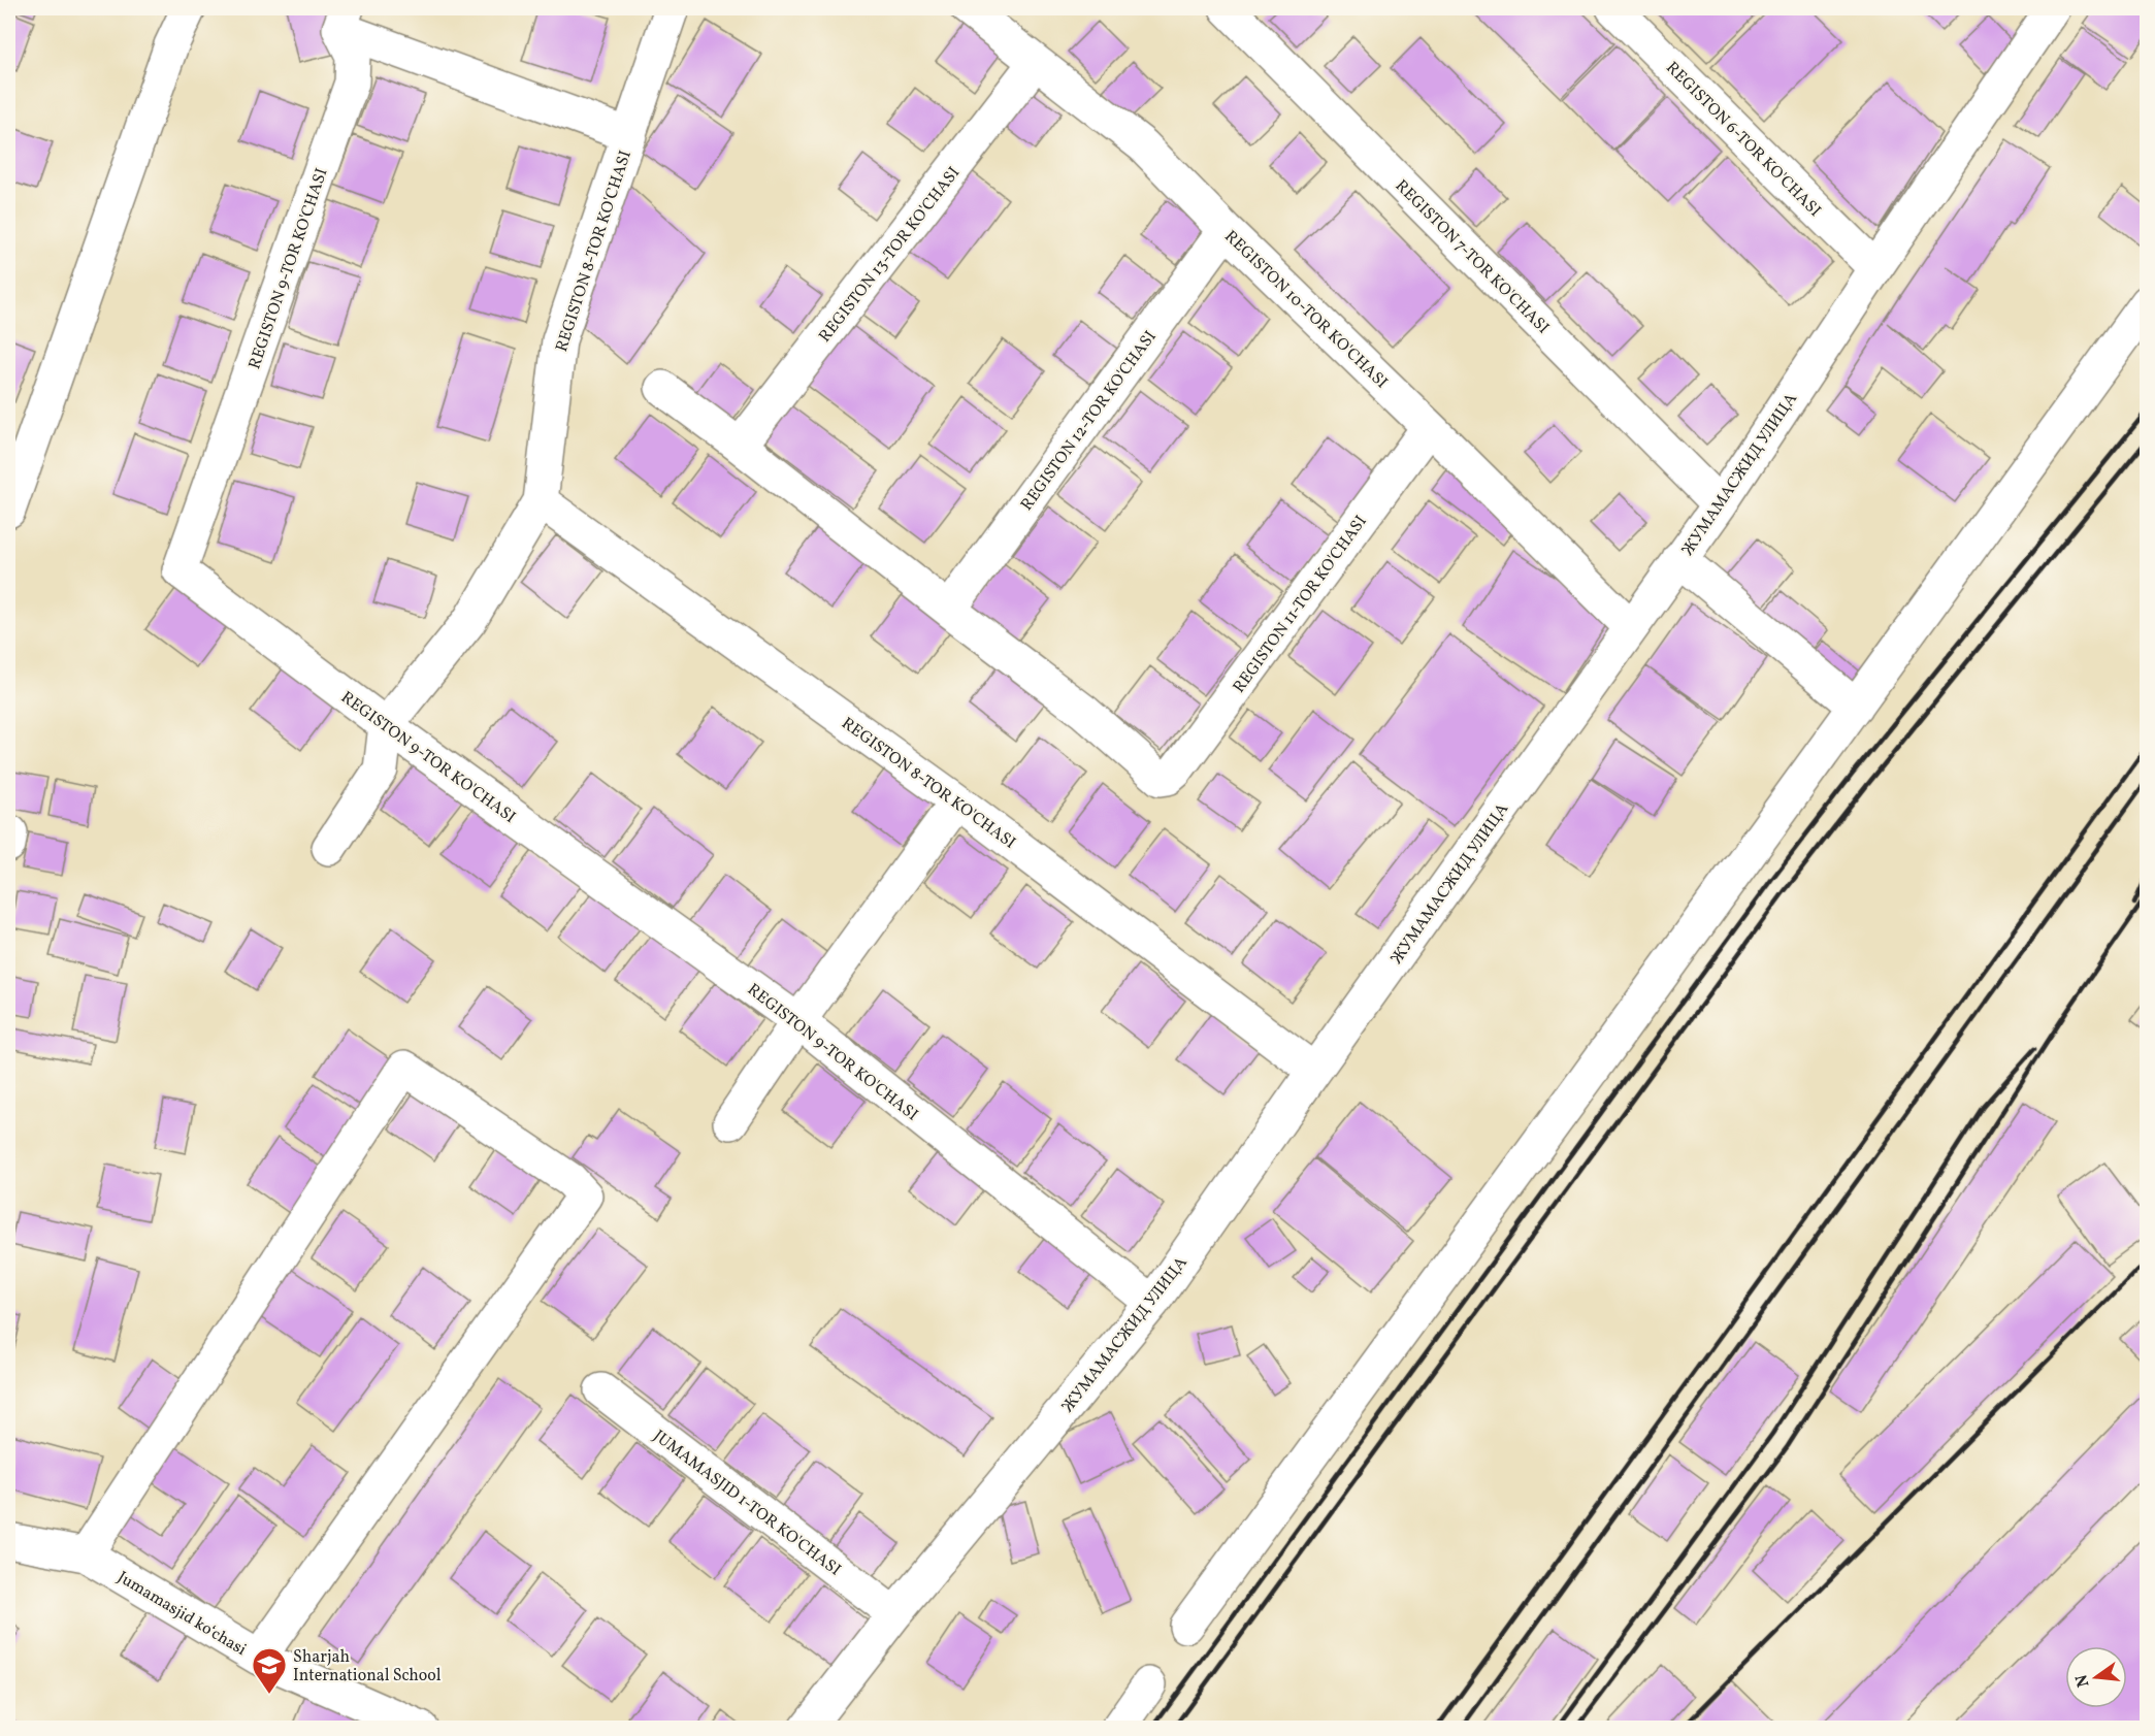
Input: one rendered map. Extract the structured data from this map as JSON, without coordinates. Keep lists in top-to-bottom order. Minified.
{"streets":{"street":["REGISTON 6-TOR KO'CHASI","REGISTON 8-TOR KO'CHASI","REGISTON 13-TOR KO'CHASI","REGISTON 7-TOR KO'CHASI","REGISTON 9-TOR KO'CHASI","REGISTON 10-TOR KO'CHASI","REGISTON 12-TOR KO'CHASI","ЖУМАМАСЖИД УЛИЦА","REGISTON 11-TOR KO'CHASI","JUMAMASJID 1-TOR KO'CHASI","Jumamasjid koʻchasi"]},"crossings":[["REGISTON 6-TOR KO'CHASI","ЖУМАМАСЖИД УЛИЦА"],["REGISTON 8-TOR KO'CHASI","REGISTON 9-TOR KO'CHASI"],["REGISTON 8-TOR KO'CHASI","ЖУМАМАСЖИД УЛИЦА"],["REGISTON 13-TOR KO'CHASI","REGISTON 10-TOR KO'CHASI"],["REGISTON 7-TOR KO'CHASI","ЖУМАМАСЖИД УЛИЦА"],["REGISTON 9-TOR KO'CHASI","ЖУМАМАСЖИД УЛИЦА"],["REGISTON 10-TOR KO'CHASI","REGISTON 12-TOR KO'CHASI"],["REGISTON 10-TOR KO'CHASI","ЖУМАМАСЖИД УЛИЦА"],["REGISTON 10-TOR KO'CHASI","REGISTON 11-TOR KO'CHASI"],["REGISTON 12-TOR KO'CHASI","REGISTON 11-TOR KO'CHASI"],["ЖУМАМАСЖИД УЛИЦА","JUMAMASJID 1-TOR KO'CHASI"]],"places":{"school or university":["Sharjah International School"]},"north":"left"}
